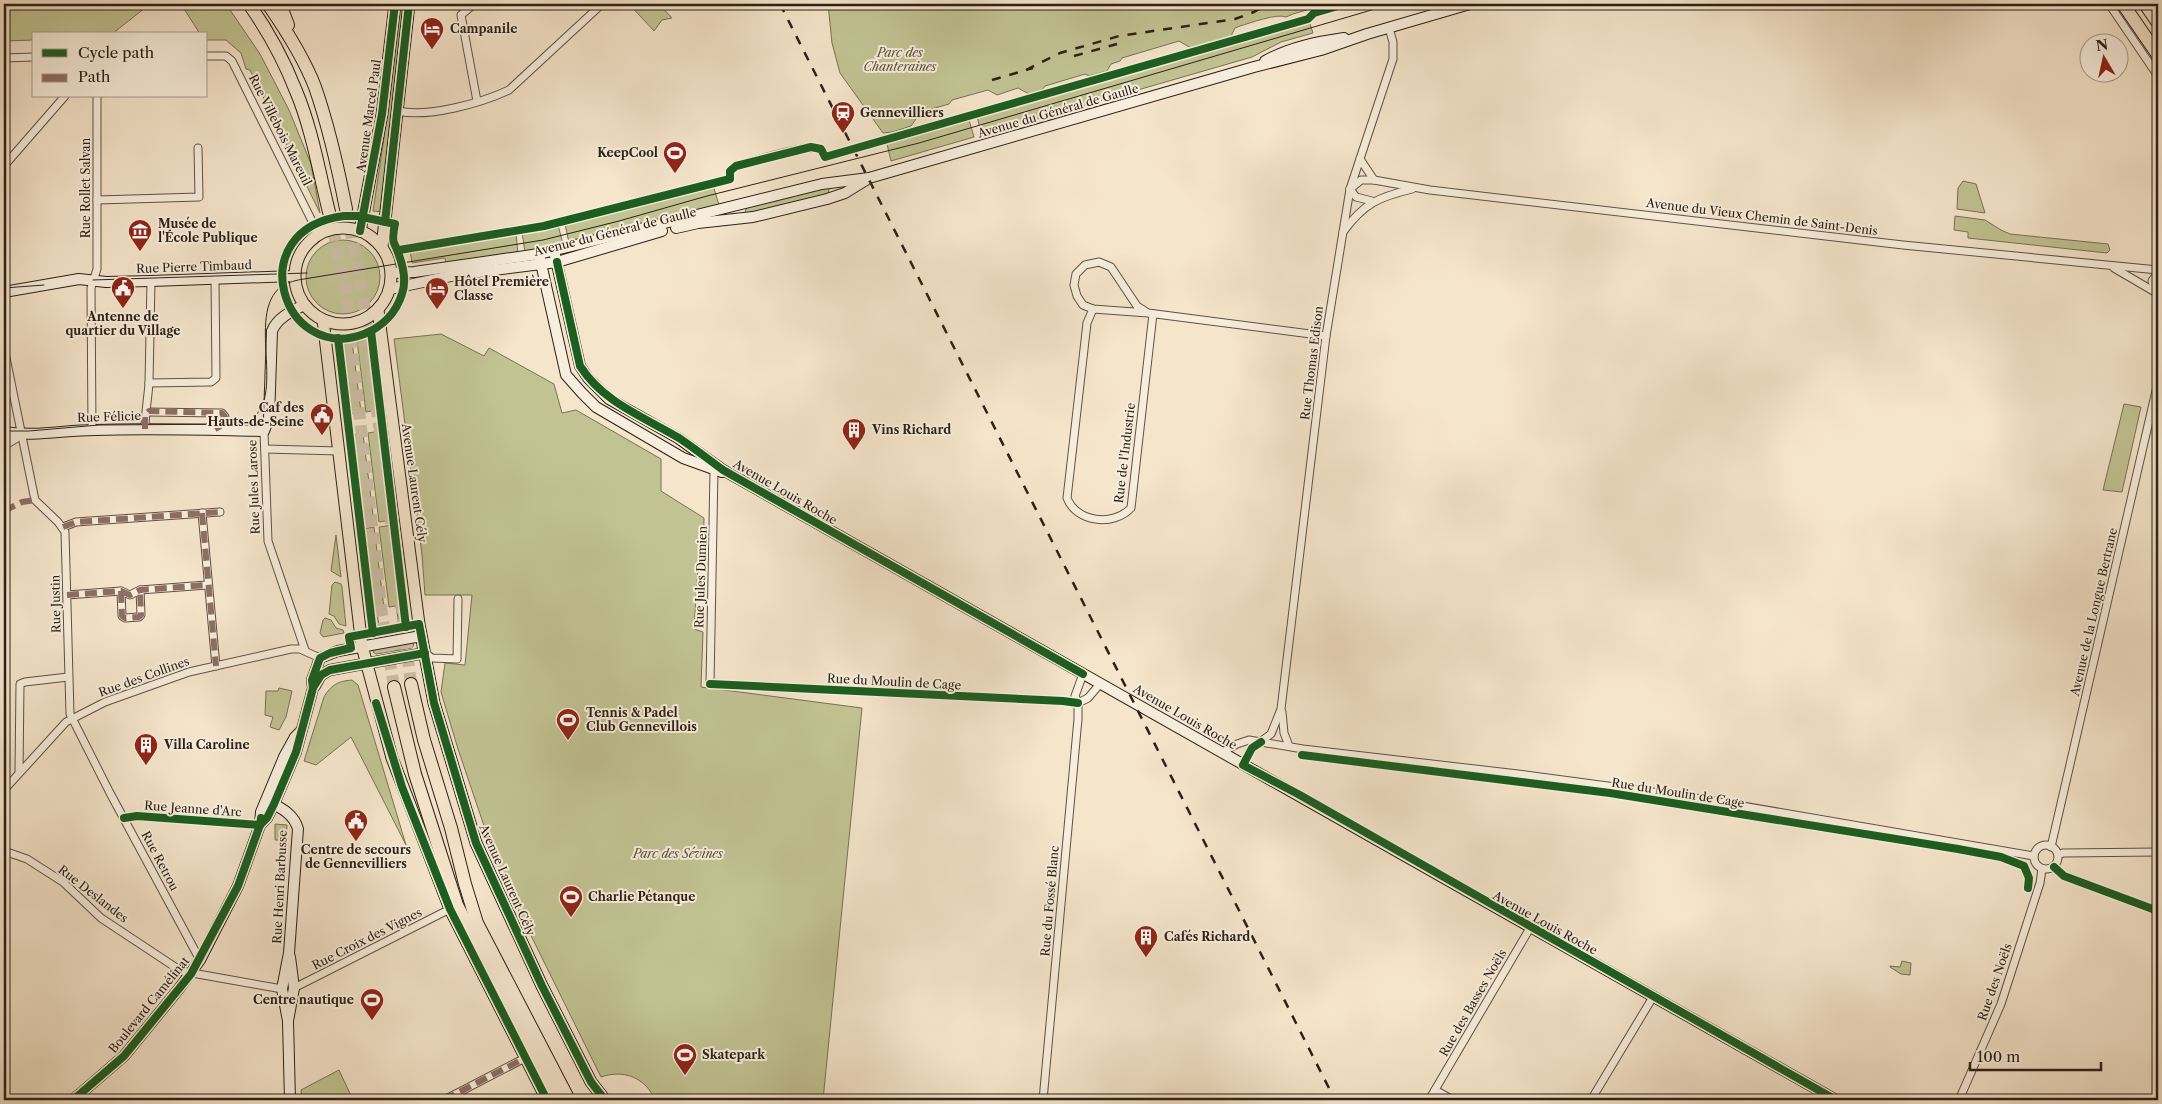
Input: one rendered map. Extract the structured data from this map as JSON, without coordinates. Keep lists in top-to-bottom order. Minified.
{"streets":{"main road":["Avenue du Général de Gaulle","Avenue Marcel Paul","Rue Pierre Timbaud","Rue Félicie","Avenue Laurent Cély","Rue Jules Larose","Avenue Louis Roche","Rue Henri Barbusse","Boulevard Camélinat"],"street":["Rue Villebois Mareuil","Rue Rollet Salvan","Avenue du Vieux Chemin de Saint-Denis","Rue Thomas Edison","Rue de l'Industrie","Rue Jules Dumien","Rue Justin","Avenue de la Longue Bertrane","Rue des Collines","Rue du Moulin de Cage","Rue Jeanne d'Arc","Rue Retrou","Rue Deslandes","Rue du Fossé Blanc","Rue Croix des Vignes","Rue des Noëls","Rue des Basses Noëls"]},"crossings":[["Avenue du Général de Gaulle","Avenue Marcel Paul"],["Avenue du Général de Gaulle","Rue Villebois Mareuil"],["Avenue du Général de Gaulle","Rue Pierre Timbaud"],["Avenue du Général de Gaulle","Rue Thomas Edison"],["Avenue du Général de Gaulle","Avenue Laurent Cély"],["Avenue du Général de Gaulle","Rue Jules Larose"],["Avenue du Général de Gaulle","Avenue Louis Roche"],["Avenue Marcel Paul","Rue Villebois Mareuil"],["Avenue Marcel Paul","Rue Pierre Timbaud"],["Avenue Marcel Paul","Avenue Laurent Cély"],["Avenue Marcel Paul","Rue Jules Larose"],["Rue Villebois Mareuil","Rue Pierre Timbaud"],["Rue Villebois Mareuil","Avenue Laurent Cély"],["Rue Villebois Mareuil","Rue Jules Larose"],["Rue Rollet Salvan","Rue Pierre Timbaud"],["Rue Rollet Salvan","Rue Félicie"],["Avenue du Vieux Chemin de Saint-Denis","Rue Thomas Edison"],["Rue Pierre Timbaud","Avenue Laurent Cély"],["Rue Pierre Timbaud","Rue Jules Larose"],["Rue Thomas Edison","Rue du Moulin de Cage"],["Rue Félicie","Rue Jules Larose"],["Avenue Laurent Cély","Rue Jules Larose"],["Rue Jules Larose","Rue des Collines"],["Avenue Louis Roche","Rue Jules Dumien"],["Avenue Louis Roche","Rue du Moulin de Cage"],["Avenue Louis Roche","Rue du Fossé Blanc"],["Avenue Louis Roche","Rue des Basses Noëls"],["Rue Jules Dumien","Rue du Moulin de Cage"],["Rue Justin","Rue des Collines"],["Rue Justin","Rue Retrou"],["Avenue de la Longue Bertrane","Rue du Moulin de Cage"],["Avenue de la Longue Bertrane","Rue des Noëls"],["Rue des Collines","Rue Retrou"],["Rue du Moulin de Cage","Rue du Fossé Blanc"],["Rue du Moulin de Cage","Rue des Noëls"],["Rue Jeanne d'Arc","Rue Retrou"],["Rue Jeanne d'Arc","Boulevard Camélinat"],["Rue Retrou","Boulevard Camélinat"],["Rue Henri Barbusse","Rue Croix des Vignes"],["Rue Henri Barbusse","Boulevard Camélinat"],["Rue Deslandes","Boulevard Camélinat"]],"parks":["Parc des Chanteraines","Parc des Sévines"],"places":{"hotel":["Campanile","Hôtel Première Classe"],"station":["Gennevilliers"],"sports":["KeepCool","Tennis & Padel Club Gennevillois","Charlie Pétanque","Centre nautique","Skatepark"],"museum":["Musée de l'École Publique"],"public building":["Antenne de quartier du Village","Caf des Hauts-de-Seine","Centre de secours de Gennevilliers"],"building":["Vins Richard","Villa Caroline","Cafés Richard"]},"legend":["Cycle path","Path"],"scale_bar":"100 m","north":"top"}
